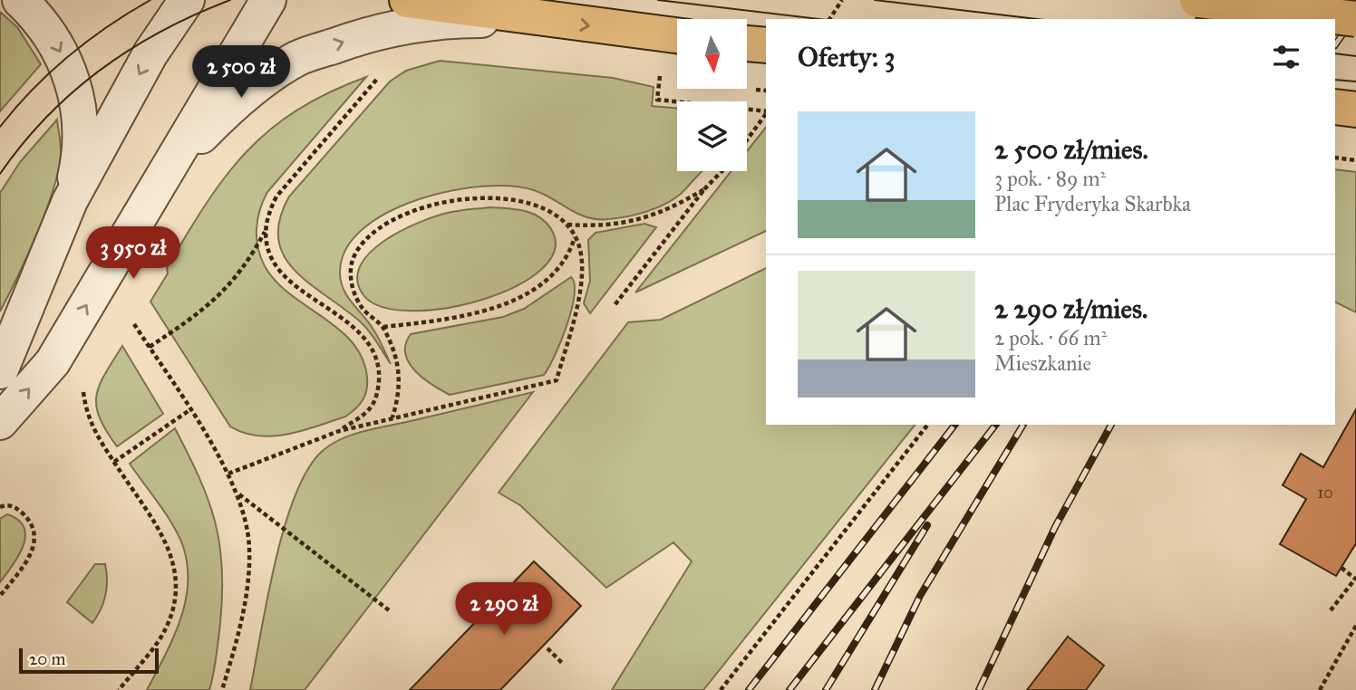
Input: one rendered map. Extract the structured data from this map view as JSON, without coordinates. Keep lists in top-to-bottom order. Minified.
{"house_numbers":["10"],"scale_bar":"20 m","north":"bottom","page":{"heading":"Oferty: 3","price":["2 500 zł","3 950 zł","2 290 zł"],"list":[{"name":"2 500 zł/mies.","note":"3 pok. · 89 m² · Plac Fryderyka Skarbka"},{"name":"2 290 zł/mies.","note":"2 pok. · 66 m² · Mieszkanie"}],"scale":"20 m"}}
